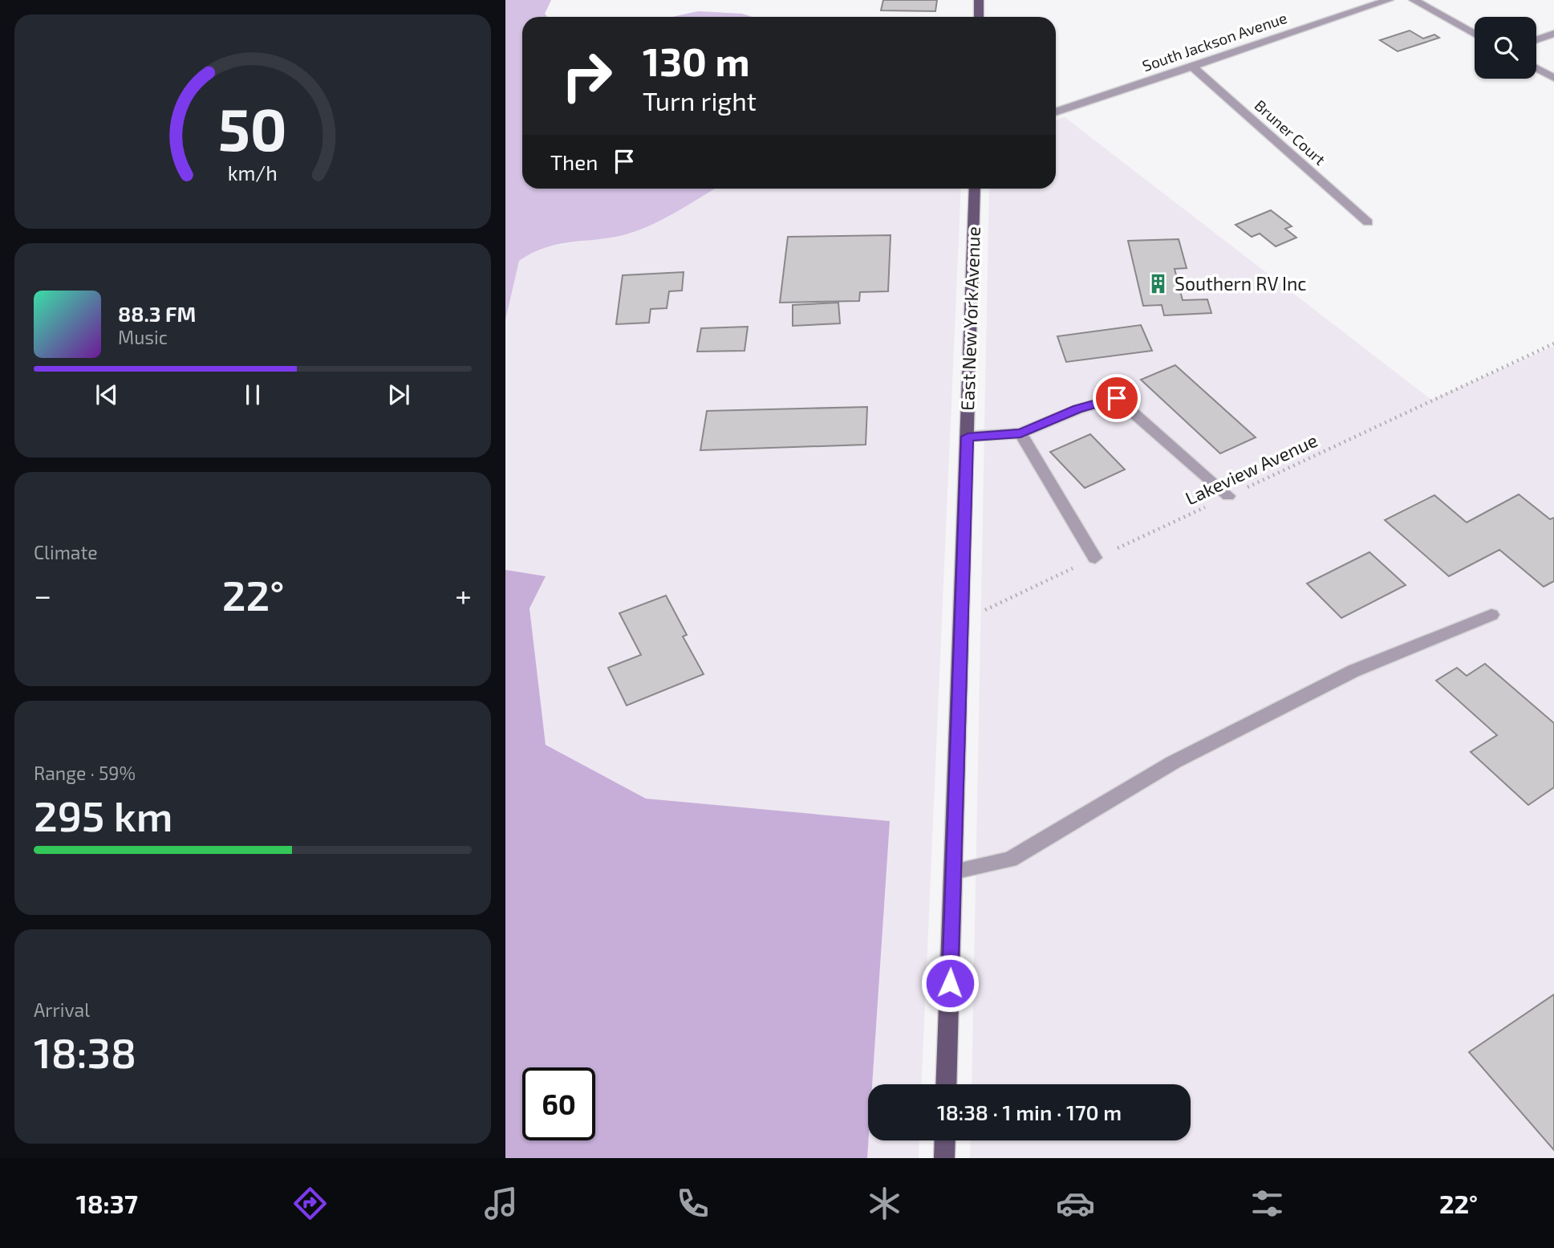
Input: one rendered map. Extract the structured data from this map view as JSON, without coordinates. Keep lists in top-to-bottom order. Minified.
{"streets":{"main road":["East New York Avenue"],"street":["South Jackson Avenue","Bruner Court"],"path":["Lakeview Avenue"]},"crossings":[["South Jackson Avenue","Bruner Court"],["East New York Avenue","Lakeview Avenue"]],"places":{"building":["Southern RV Inc"]},"page":{"turn":["130 m","Turn right"],"then":"Then","song":["88.3 FM","Music"],"tile":["Climate",["Range · 59%","295 km"],["Arrival","18:38"]],"heat":["−","22°","+"],"limit":"60","trip":"18:38 · 1 min · 170 m","tabs":["18:37","22°"],"gauge":["50","km/h"]}}
